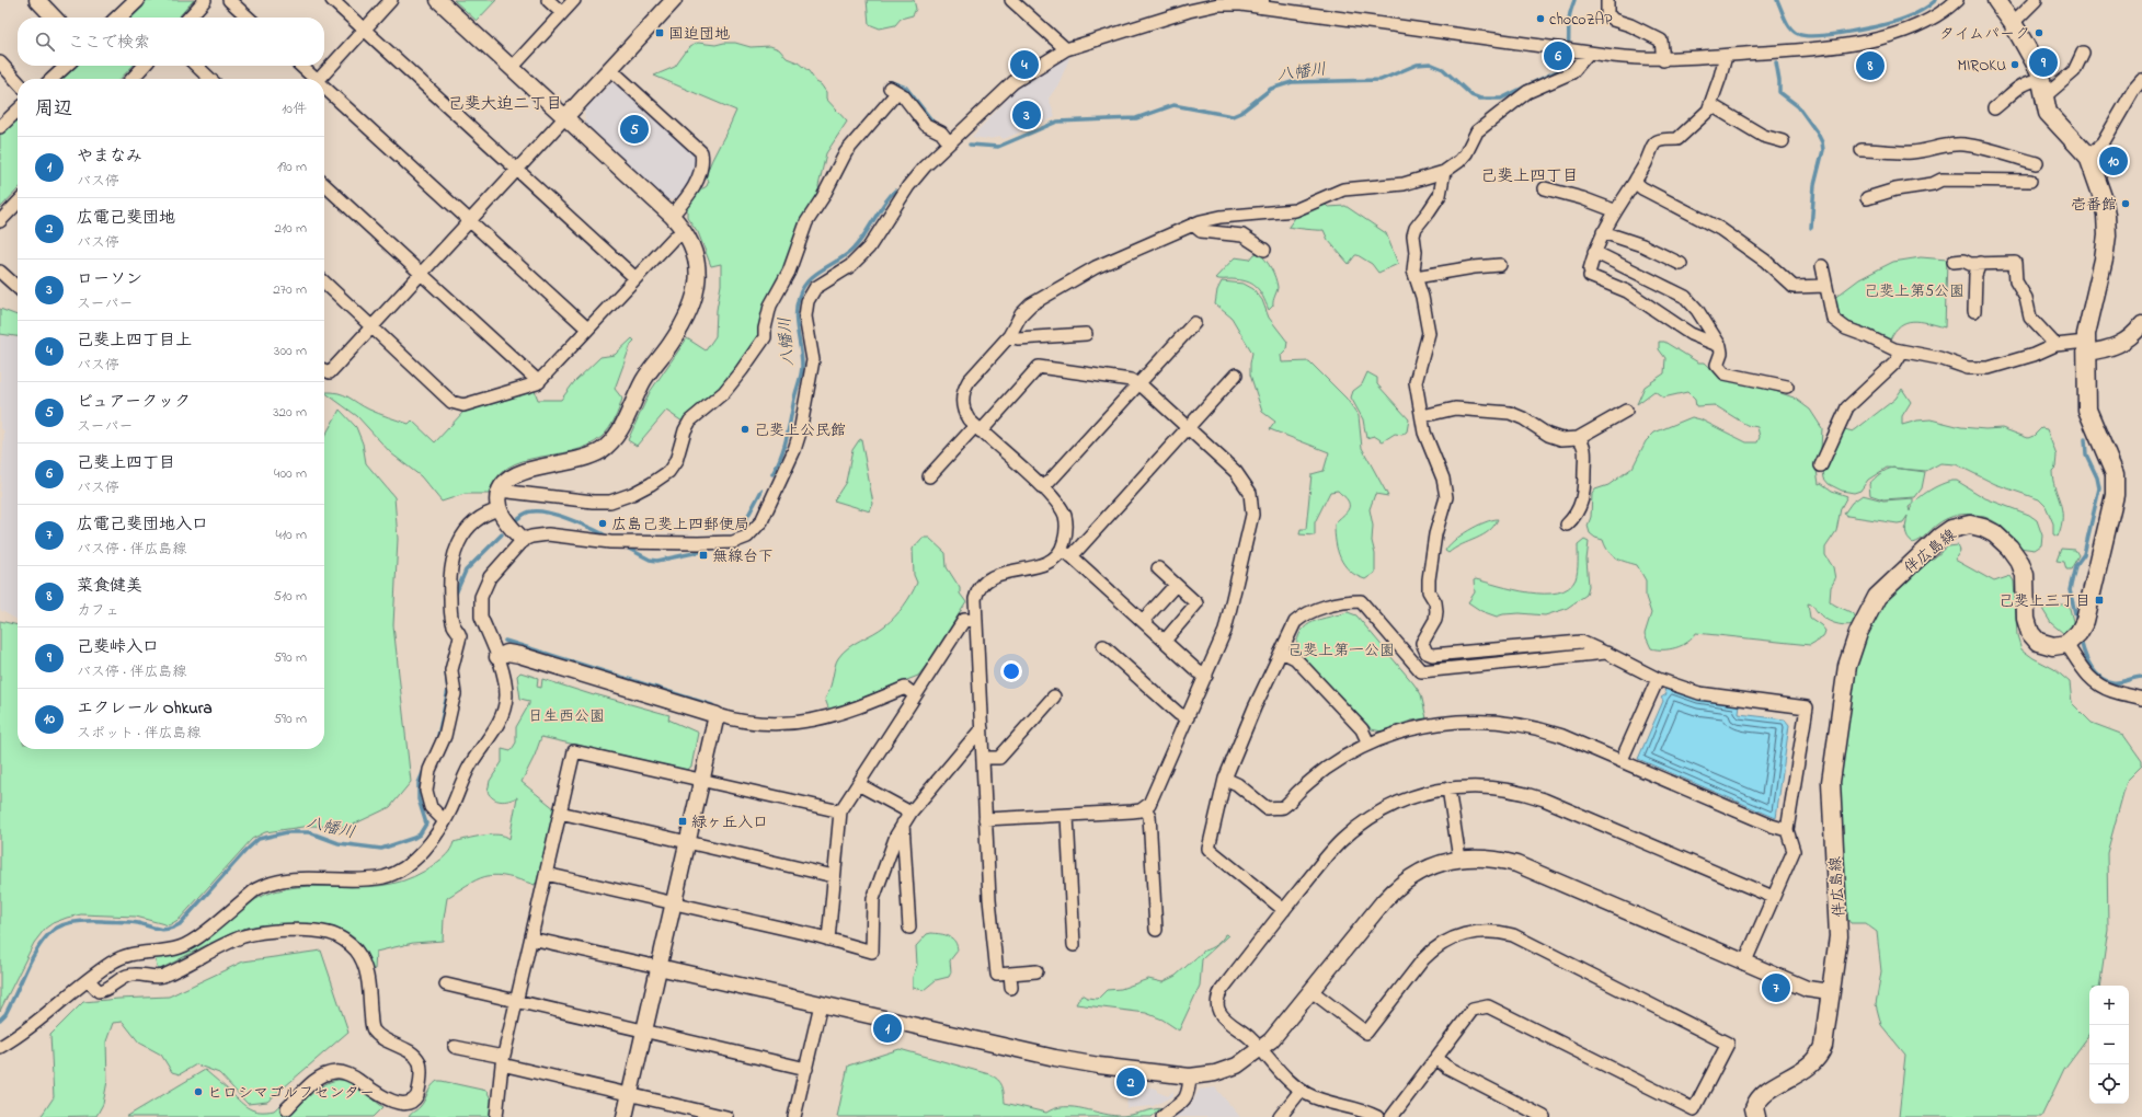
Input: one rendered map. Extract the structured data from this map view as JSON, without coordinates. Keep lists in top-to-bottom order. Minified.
{"streets":{"main road":["伴広島線"]},"districts":["己斐大迫二丁目","己斐上四丁目"],"water":["八幡川"],"parks":["己斐上第5公園","己斐上第一公園","日生西公園"],"places":{"other":["chocoZAP","タイムパーク","MIROKU","壱番館","己斐上公民館","広島己斐上四郵便局","ヒロシマゴルフセンター"],"transit":["国迫団地","無線台下","己斐上三丁目","緑ヶ丘入口"]},"page":{"search":"ここで検索","pins":["6","9","4","8","3","5","10","7","1","2"],"heading":["周辺","10件"],"list":[{"mark":"1","name":"やまなみ","note":"バス停","value":"190 m"},{"mark":"2","name":"広電己斐団地","note":"バス停","value":"210 m"},{"mark":"3","name":"ローソン","note":"スーパー","value":"270 m"},{"mark":"4","name":"己斐上四丁目上","note":"バス停","value":"300 m"},{"mark":"5","name":"ピュアークック","note":"スーパー","value":"320 m"},{"mark":"6","name":"己斐上四丁目","note":"バス停","value":"400 m"},{"mark":"7","name":"広電己斐団地入口","note":"バス停 · 伴広島線","value":"410 m"},{"mark":"8","name":"菜食健美","note":"カフェ","value":"510 m"},{"mark":"9","name":"己斐峠入口","note":"バス停 · 伴広島線","value":"590 m"},{"mark":"10","name":"エクレール Ohkura","note":"スポット · 伴広島線","value":"590 m"}],"map_buttons":["+","−"]}}
